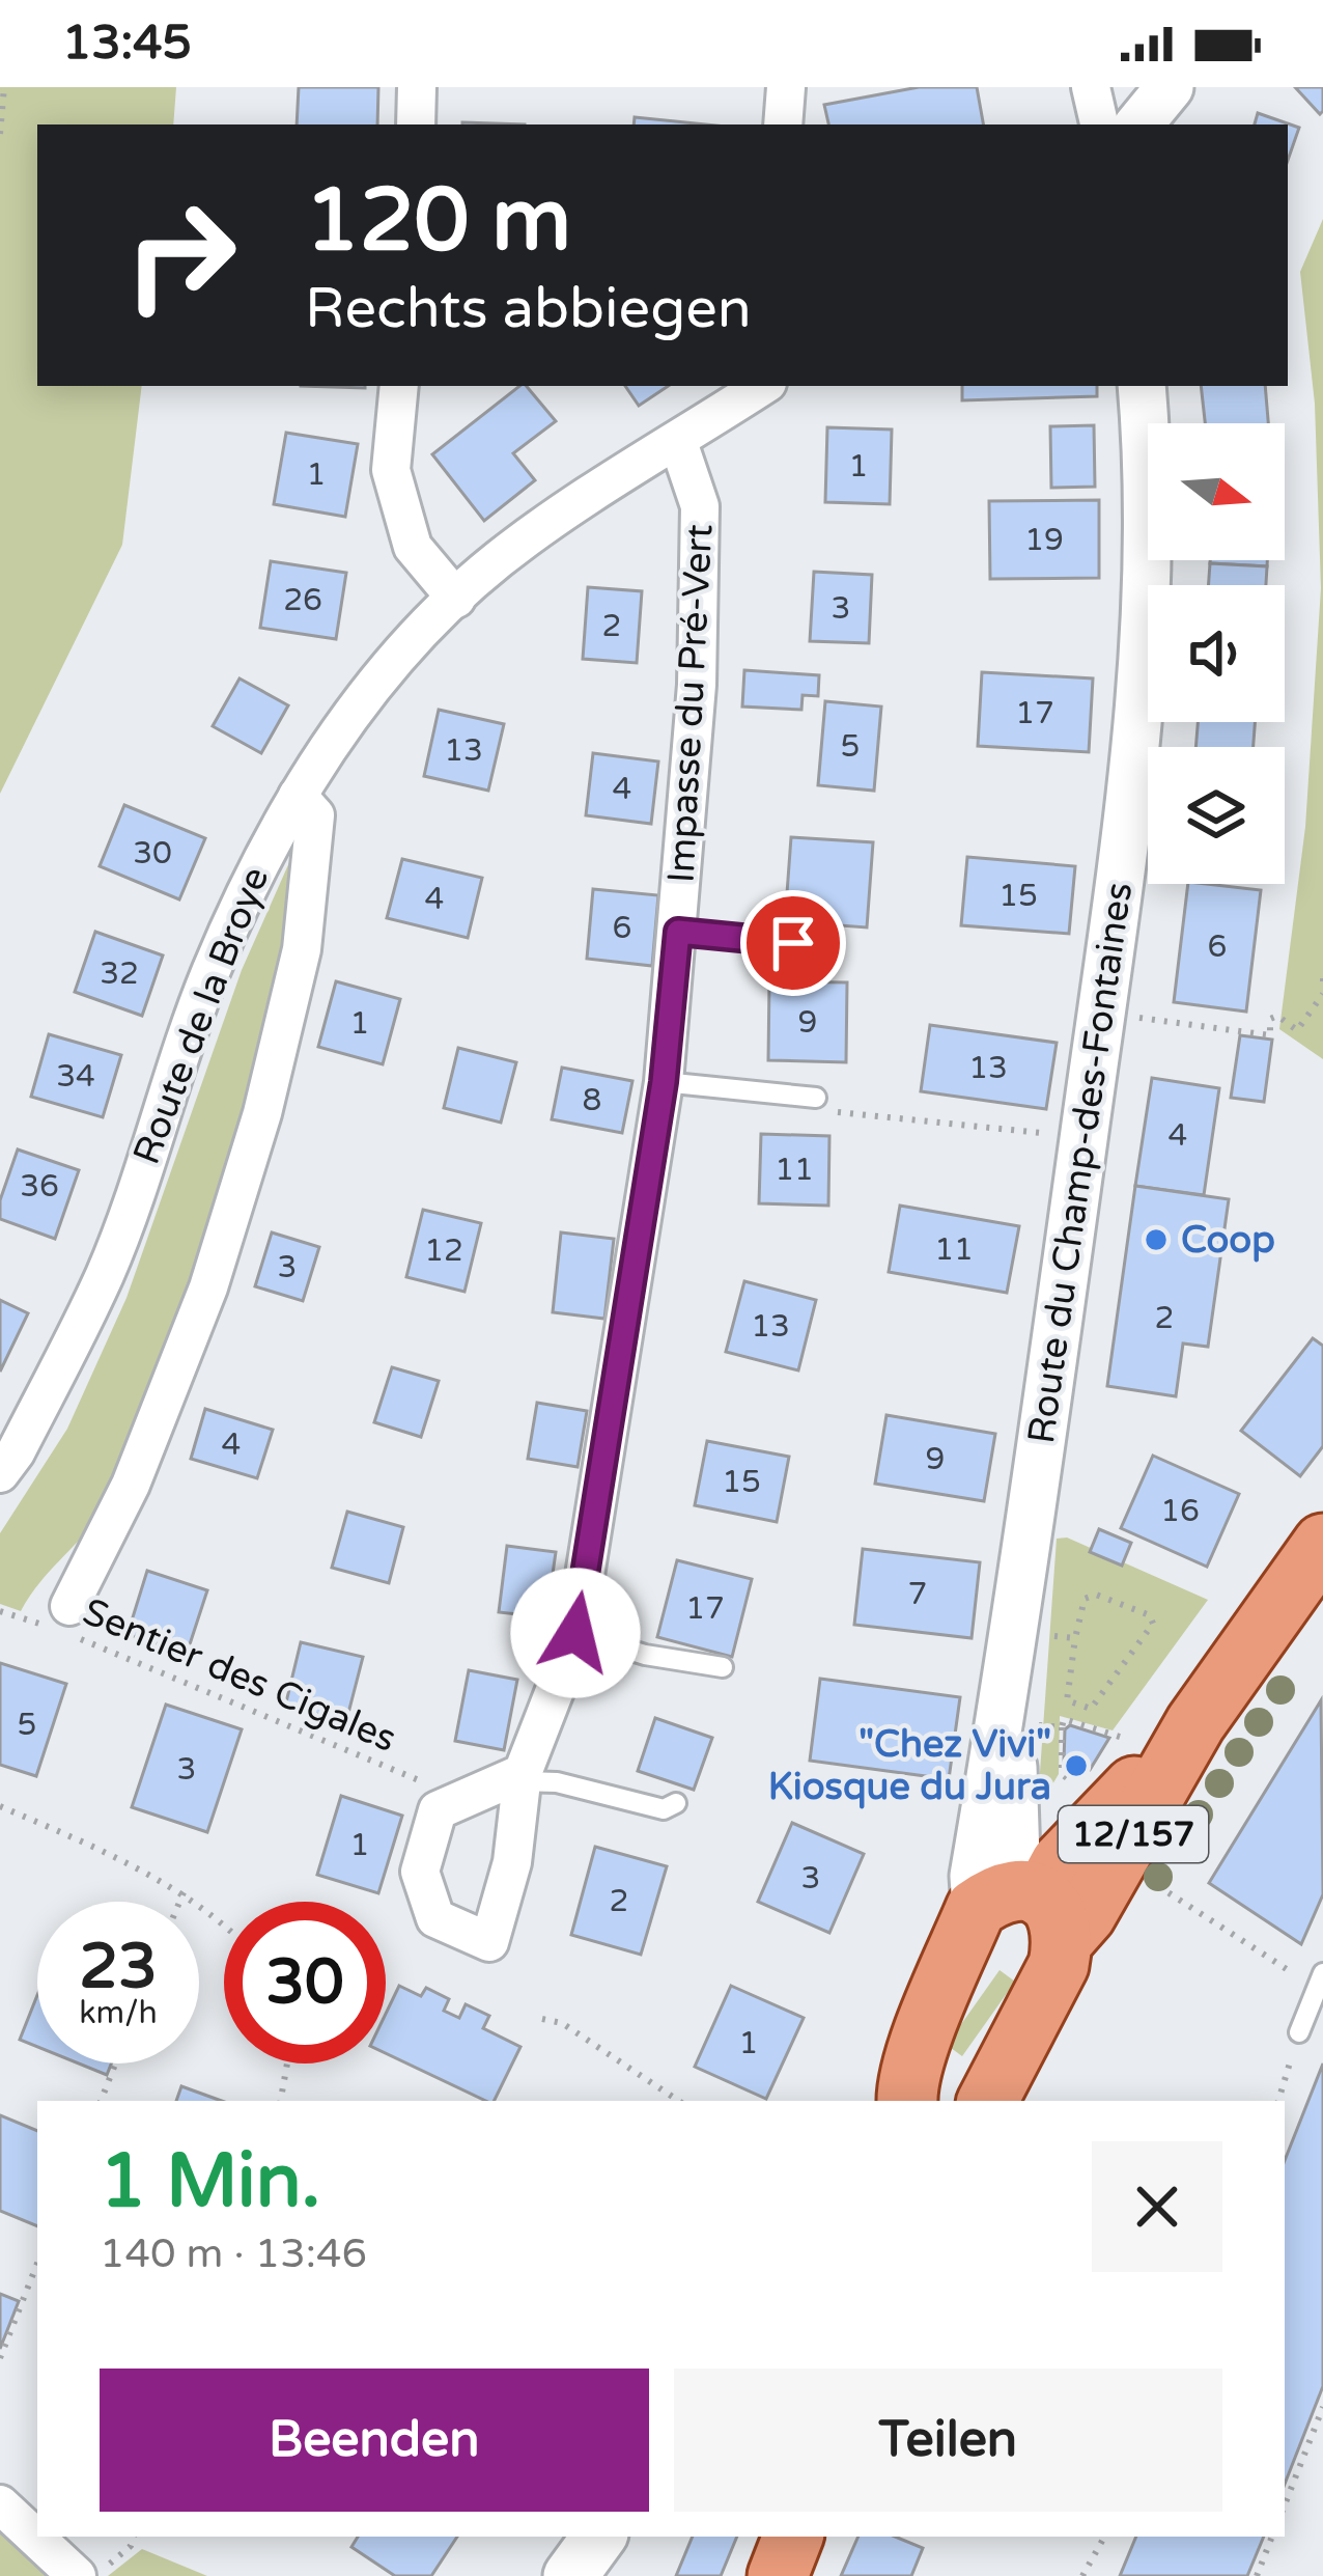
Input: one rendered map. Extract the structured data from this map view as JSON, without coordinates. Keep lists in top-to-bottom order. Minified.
{"streets":{"main road":["12/157"],"street":["Impasse du Pré-Vert","Route de la Broye","Route du Champ-des-Fontaines"],"path":["Sentier des Cigales"]},"crossings":[["Impasse du Pré-Vert","Route de la Broye"],["Impasse du Pré-Vert","Sentier des Cigales"],["Route du Champ-des-Fontaines","12/157"]],"places":["Coop","\"Chez Vivi\" Kiosque du Jura"],"house_numbers":["1","1","19","26","3","2","17","5","13","4","30","15","4","6","6","32","9","1","13","34","8","4","11","36","11","12","3","2","13","4","9","15","16","7","17","5","3","1","3","2","1"],"north":"right","page":{"status":"13:45","turn":["120 m","Rechts abbiegen"],"speed":"23 km/h","limit":"30","heading":["1 Min.","140 m · 13:46"],"buttons":["Beenden","Teilen"]}}
